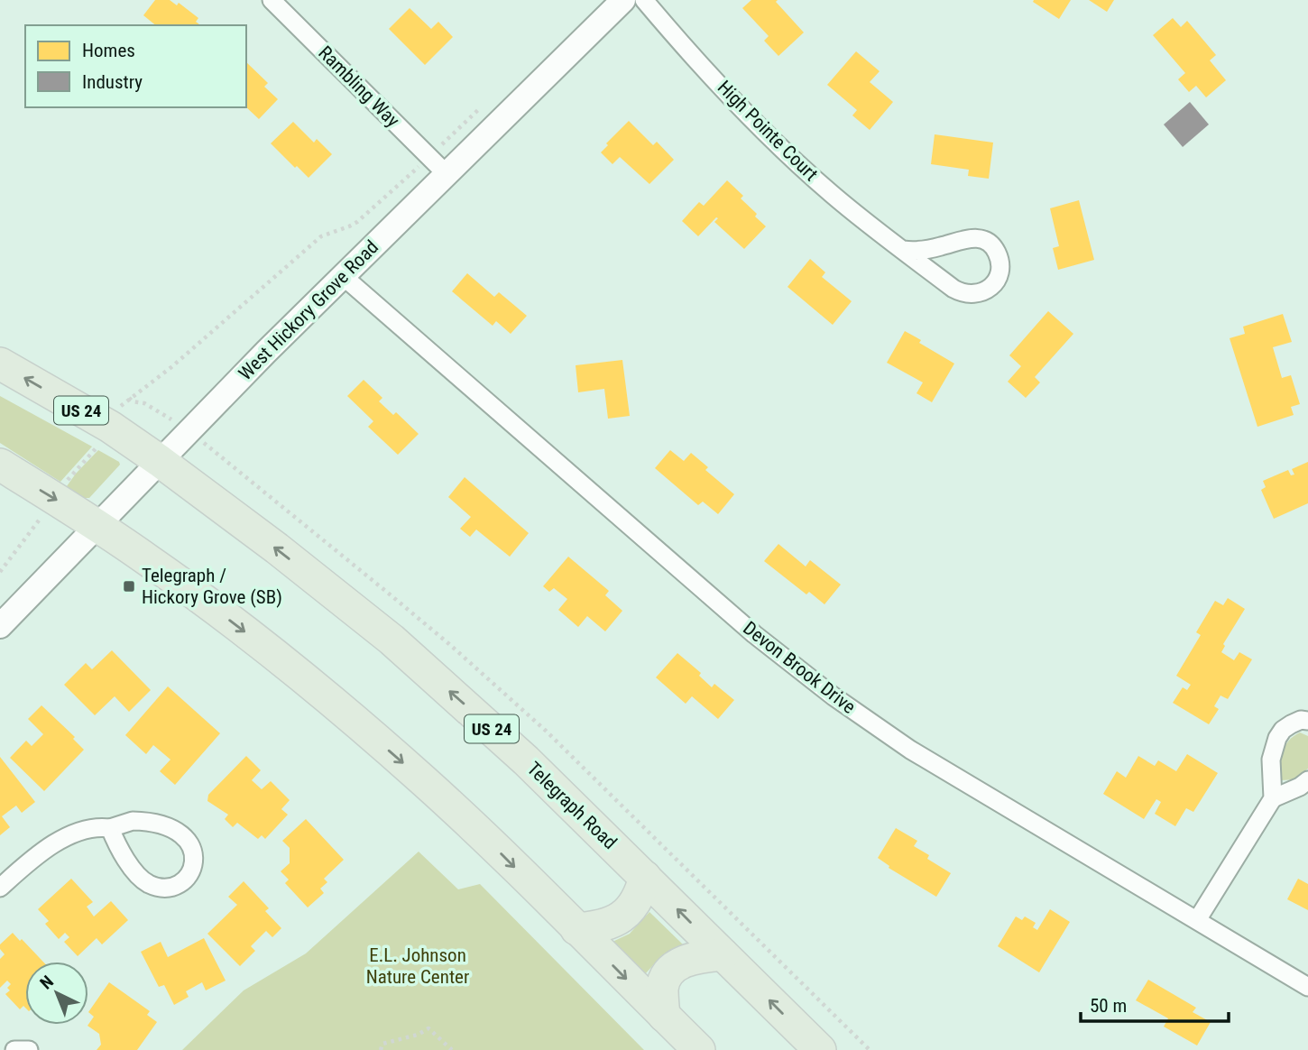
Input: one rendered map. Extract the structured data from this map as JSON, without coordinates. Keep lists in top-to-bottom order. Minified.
{"streets":{"highway":["US 24","Telegraph Road"],"street":["Rambling Way","High Pointe Court","West Hickory Grove Road","Devon Brook Drive"]},"crossings":[["Rambling Way","West Hickory Grove Road"],["West Hickory Grove Road","US 24"],["West Hickory Grove Road","Devon Brook Drive"],["West Hickory Grove Road","Telegraph Road"],["US 24","Telegraph Road"]],"parks":["E.L. Johnson Nature Center"],"places":{"transit":["Telegraph / Hickory Grove (SB)"]},"legend":["Homes","Industry"],"scale_bar":"50 m","north":"top left"}
